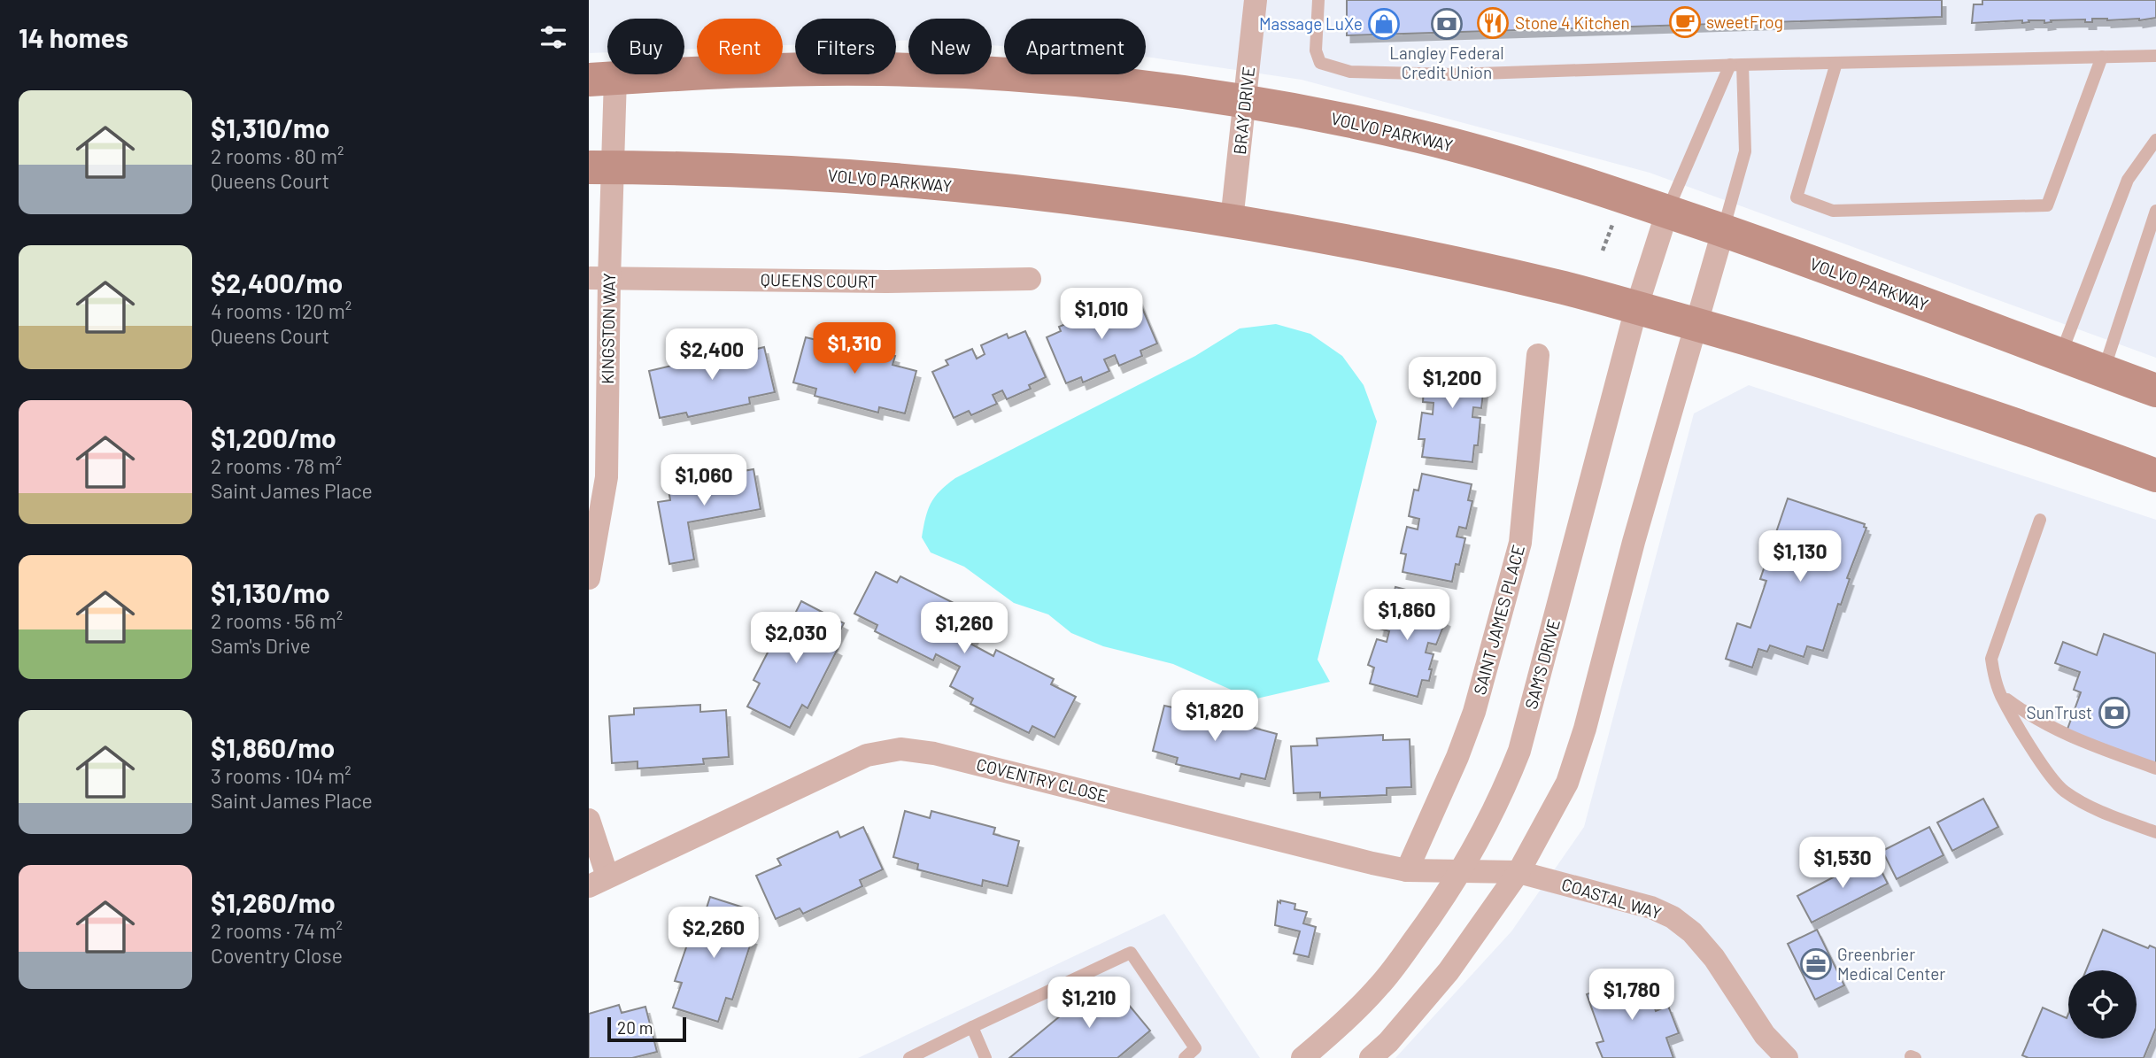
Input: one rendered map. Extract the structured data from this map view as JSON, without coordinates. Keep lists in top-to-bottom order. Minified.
{"streets":{"main road":["VOLVO PARKWAY"],"street":["BRAY DRIVE","QUEENS COURT","KINGSTON WAY","SAINT JAMES PLACE","SAM'S DRIVE","COVENTRY CLOSE","COASTAL WAY"]},"crossings":[["BRAY DRIVE","VOLVO PARKWAY"],["VOLVO PARKWAY","KINGSTON WAY"],["VOLVO PARKWAY","SAM'S DRIVE"],["QUEENS COURT","KINGSTON WAY"],["SAINT JAMES PLACE","COVENTRY CLOSE"],["SAM'S DRIVE","COVENTRY CLOSE"],["COVENTRY CLOSE","COASTAL WAY"]],"places":{"cafe":["sweetFrog"],"restaurant":["Stone 4 Kitchen"],"shop":["Massage LuXe"],"bank":["Langley Federal Credit Union","SunTrust"],"office":["Greenbrier Medical Center"]},"scale_bar":"20 m","page":{"heading":"14 homes","chip":["Buy","Rent","Filters","New","Apartment"],"list":[{"name":"$1,310/mo","note":"2 rooms · 80 m² · Queens Court"},{"name":"$2,400/mo","note":"4 rooms · 120 m² · Queens Court"},{"name":"$1,200/mo","note":"2 rooms · 78 m² · Saint James Place"},{"name":"$1,130/mo","note":"2 rooms · 56 m² · Sam's Drive"},{"name":"$1,860/mo","note":"3 rooms · 104 m² · Saint James Place"},{"name":"$1,260/mo","note":"2 rooms · 74 m² · Coventry Close"}],"price":["$1,010","$1,310","$2,400","$1,200","$1,060","$1,130","$1,860","$1,260","$2,030","$1,820","$1,530","$2,260","$1,780","$1,210"],"scale":"20 m"}}
